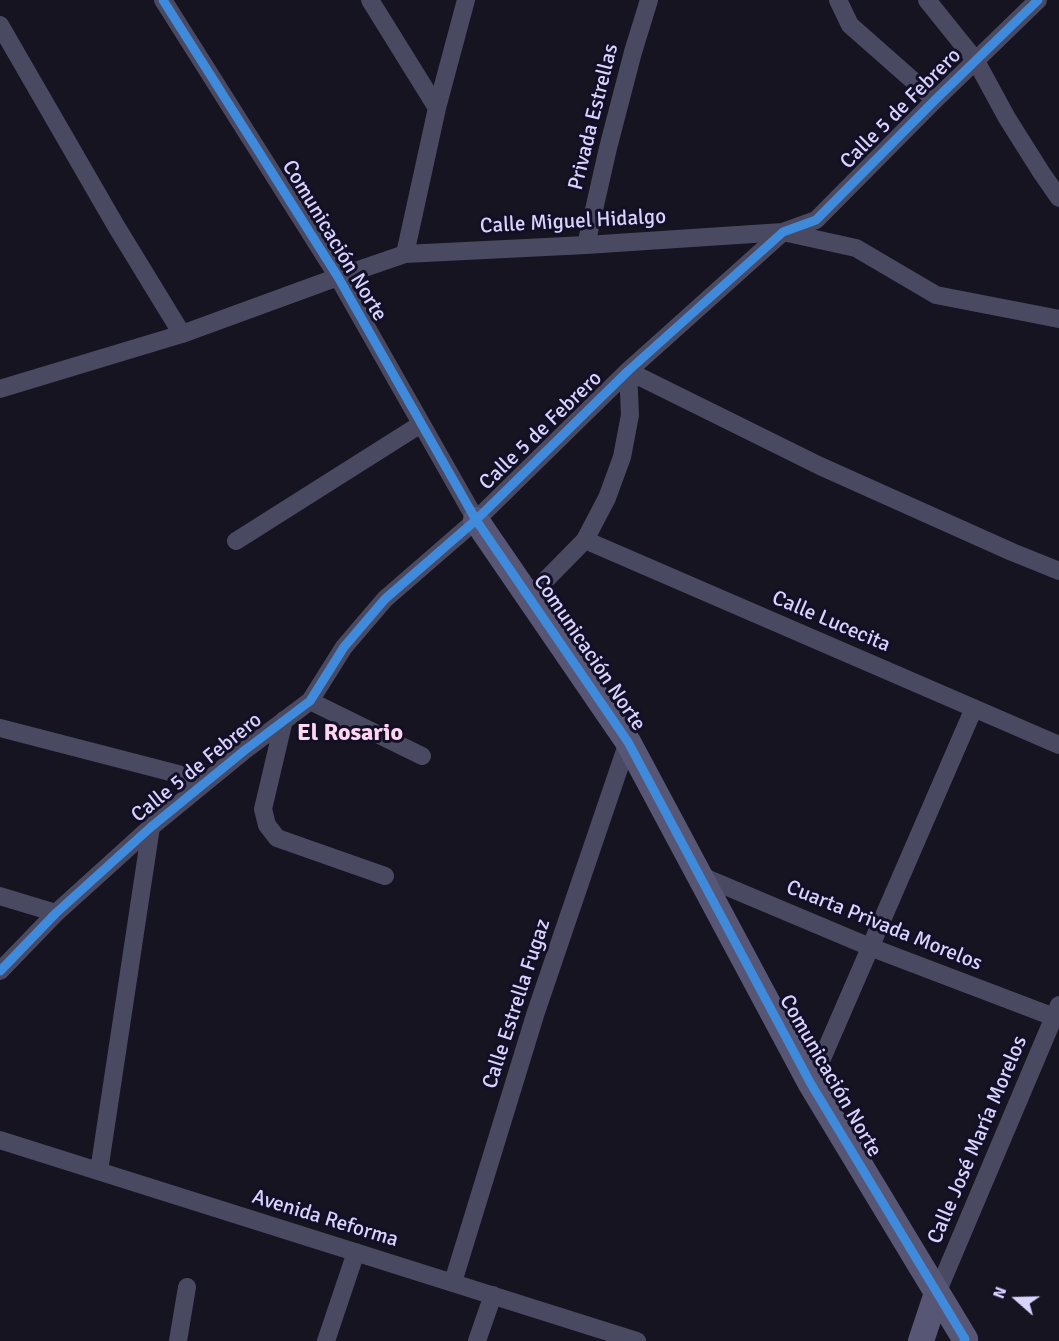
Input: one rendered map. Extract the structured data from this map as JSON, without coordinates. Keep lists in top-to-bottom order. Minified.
{"streets":{"street":["Calle 5 de Febrero","Privada Estrellas","Calle Miguel Hidalgo","Comunicación Norte","Calle Lucecita","Cuarta Privada Morelos","Calle Estrella Fugaz","Calle José María Morelos","Avenida Reforma"]},"crossings":[["Calle 5 de Febrero","Calle Miguel Hidalgo"],["Calle 5 de Febrero","Comunicación Norte"],["Privada Estrellas","Calle Miguel Hidalgo"],["Calle Miguel Hidalgo","Comunicación Norte"],["Comunicación Norte","Cuarta Privada Morelos"],["Comunicación Norte","Calle Estrella Fugaz"],["Comunicación Norte","Calle José María Morelos"],["Cuarta Privada Morelos","Calle José María Morelos"],["Calle Estrella Fugaz","Avenida Reforma"]],"districts":["El Rosario"],"north":"left"}
